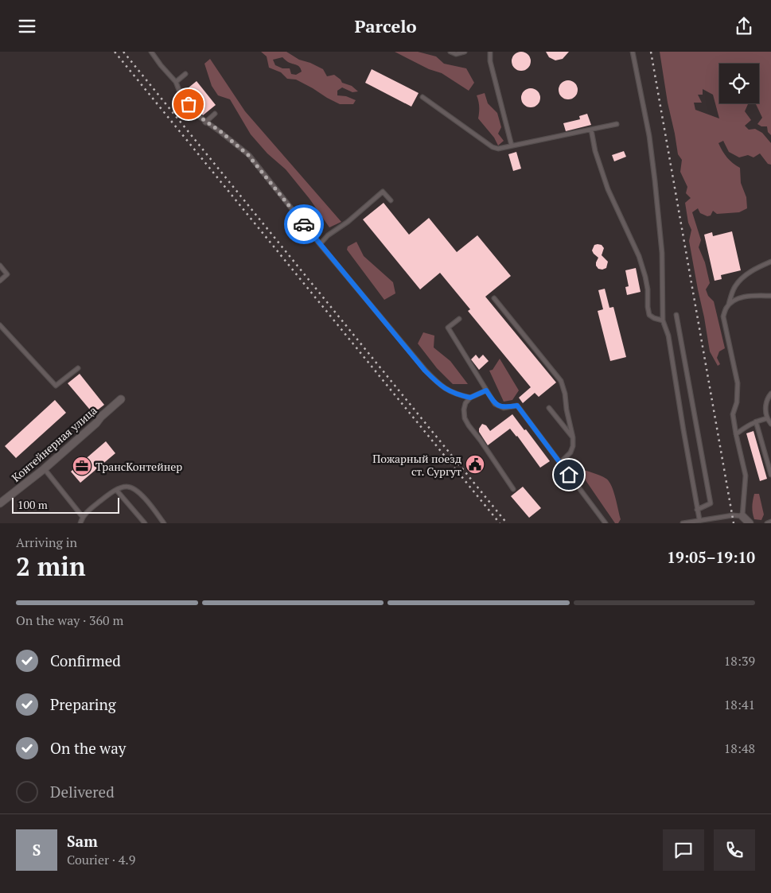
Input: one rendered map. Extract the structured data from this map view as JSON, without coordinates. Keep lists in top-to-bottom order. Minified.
{"streets":{"street":["Контейнерная улица"]},"places":{"public building":["Пожарный поезд ст. Сургут"],"office":["ТрансКонтейнер"]},"scale_bar":"100 m","page":{"header":"Parcelo","scale":"100 m","heading":["2 min","Arriving in","19:05–19:10"],"panel":["Sam","Courier · 4.9"],"bar":"On the way · 360 m","list":[["Confirmed","18:39"],["Preparing","18:41"],["On the way","18:48"],"Delivered"],"round":"S"}}
